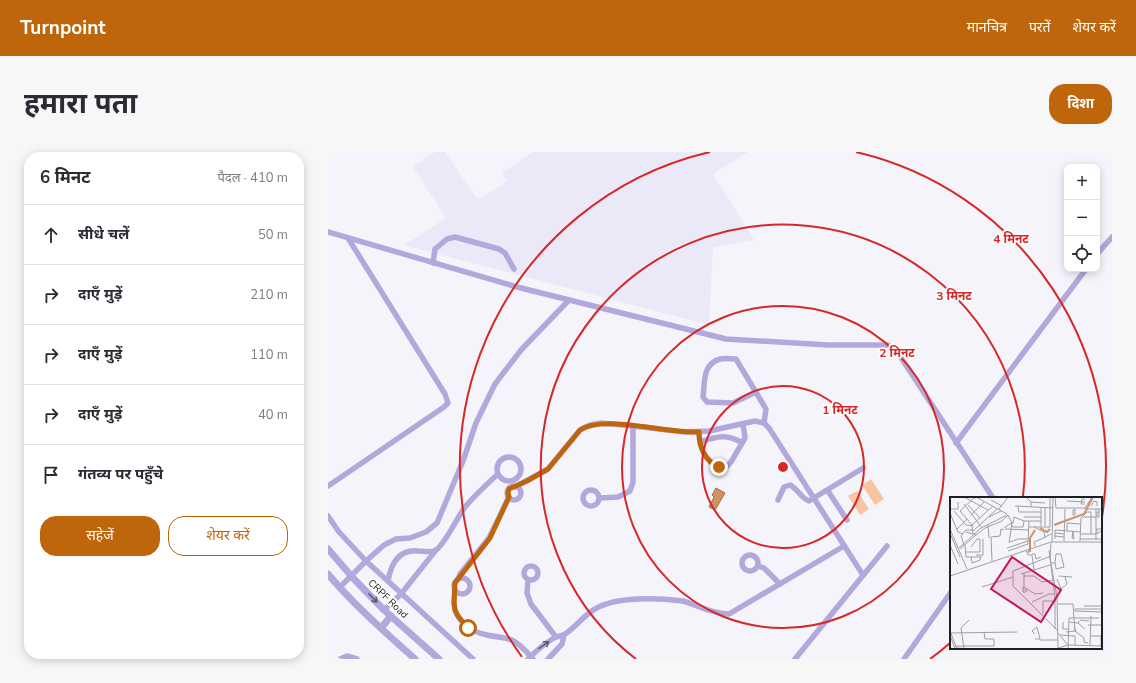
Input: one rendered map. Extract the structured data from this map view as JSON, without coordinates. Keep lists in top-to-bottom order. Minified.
{"streets":{"street":["CRPF Road"]},"page":{"header":"Turnpoint","nav":["मानचित्र","परतें","शेयर करें"],"buttons":["दिशा",["सहेजें","शेयर करें"]],"title":"हमारा पता","heading":["6 मिनट","पैदल · 410 m"],"map_buttons":["+","−"],"list":[["सीधे चलें","50 m"],["दाएँ मुड़ें","210 m"],["दाएँ मुड़ें","110 m"],["दाएँ मुड़ें","40 m"],"गंतव्य पर पहुँचे"]},"rings":["4 मिनट","3 मिनट","2 मिनट","1 मिनट"]}
